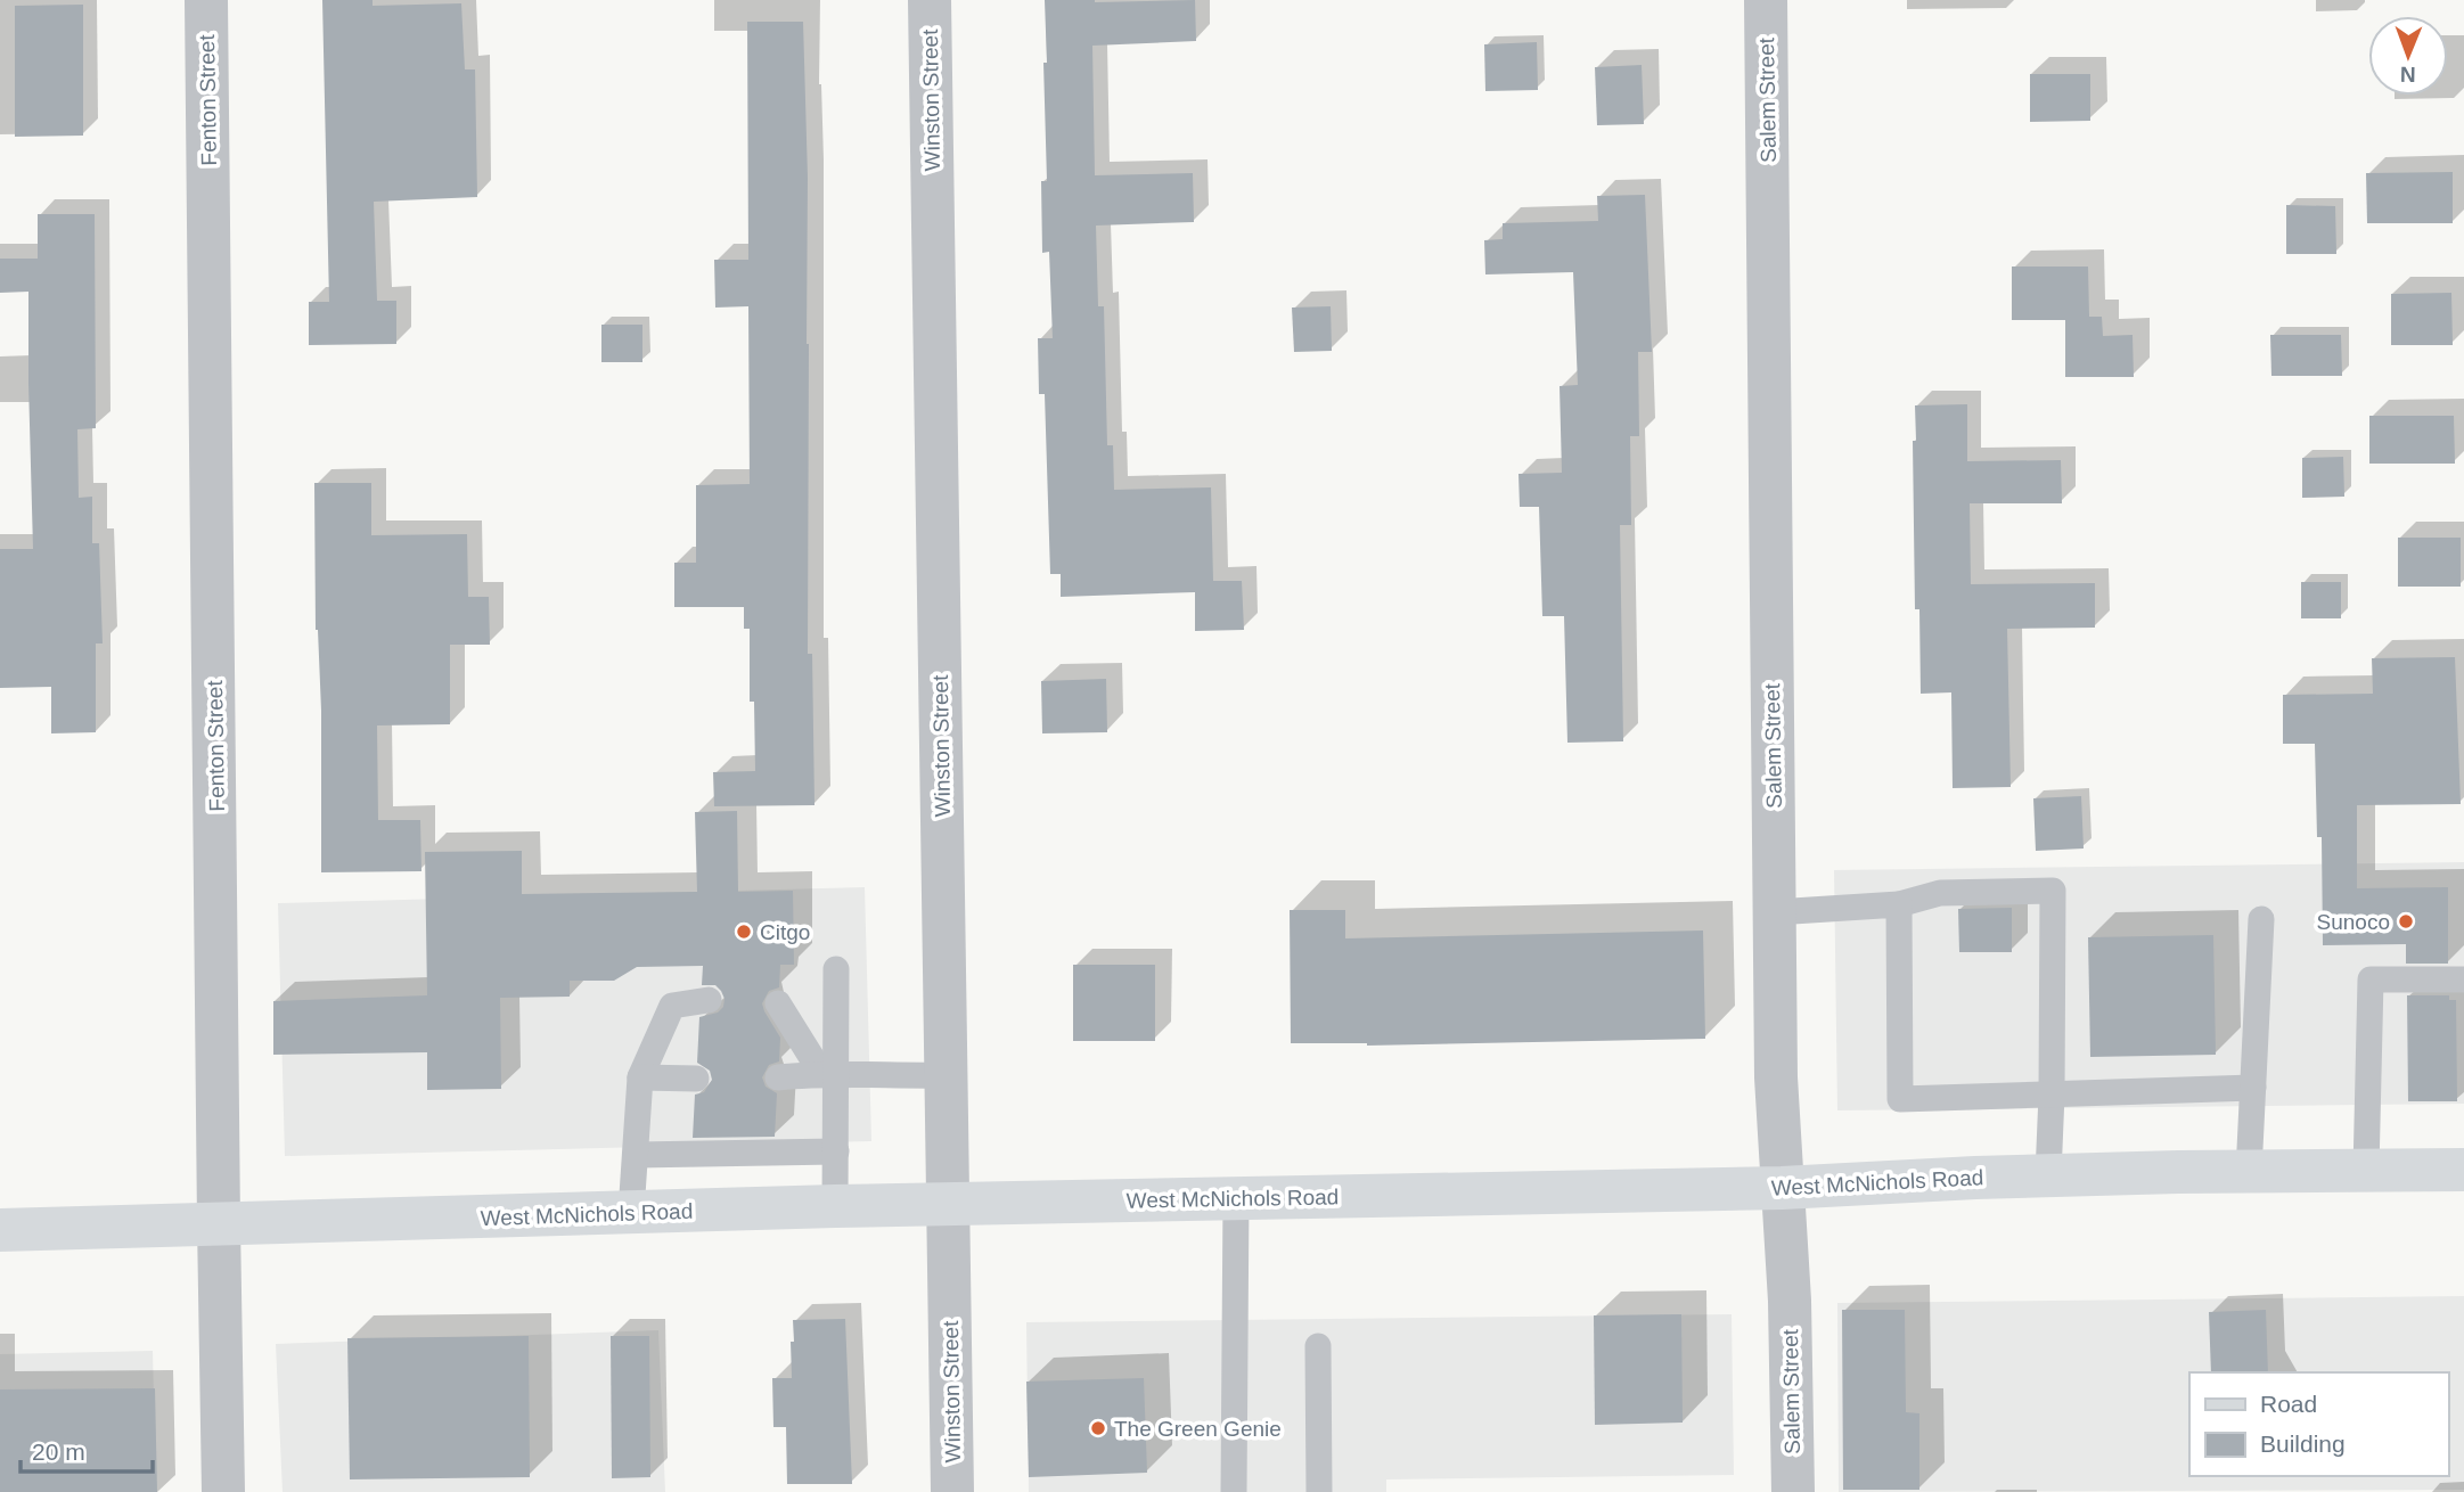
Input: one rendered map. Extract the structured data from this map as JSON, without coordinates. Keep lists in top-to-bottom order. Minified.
{"streets":{"main road":["West McNichols Road"],"street":["Fenton Street","Winston Street","Salem Street"]},"crossings":[["Fenton Street","West McNichols Road"],["Winston Street","West McNichols Road"],["Salem Street","West McNichols Road"]],"places":["Sunoco","Citgo","The Green Genie"],"legend":["Road","Building"],"scale_bar":"20 m","north":"bottom"}
